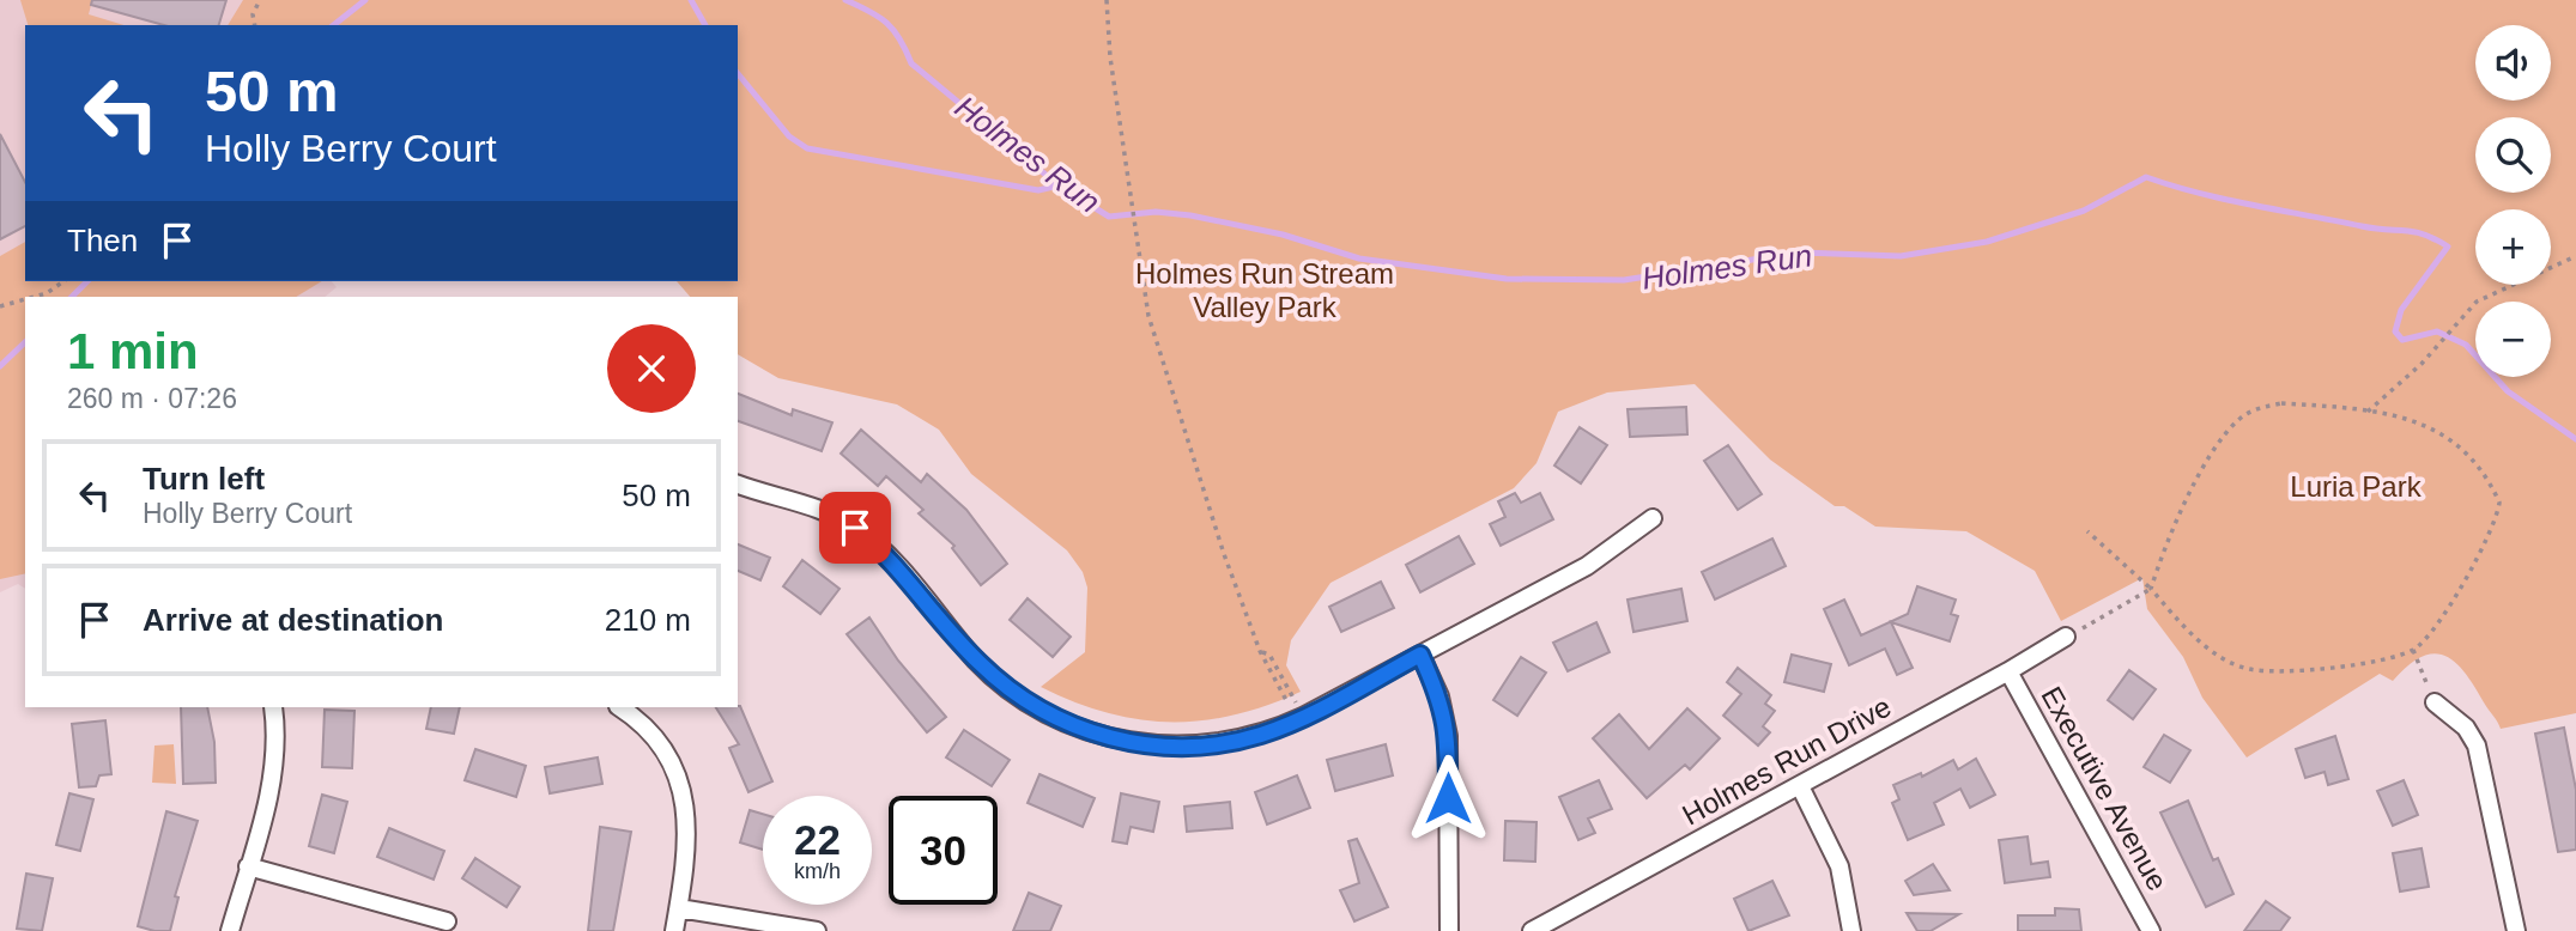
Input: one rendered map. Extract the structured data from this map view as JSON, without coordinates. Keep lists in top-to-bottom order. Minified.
{"streets":{"street":["Holmes Run Drive","Executive Avenue"]},"crossings":[["Holmes Run Drive","Executive Avenue"]],"water":["Holmes Run"],"parks":["Holmes Run Stream Valley Park","Luria Park"],"page":{"map_buttons":["+","−"],"turn":["50 m","Holly Berry Court"],"then":"Then","heading":["1 min","260 m · 07:26"],"list":[{"name":"Turn left","note":"Holly Berry Court","value":"50 m"},{"name":"Arrive at destination","value":"210 m"}],"speed":"22 km/h","limit":"30"}}
